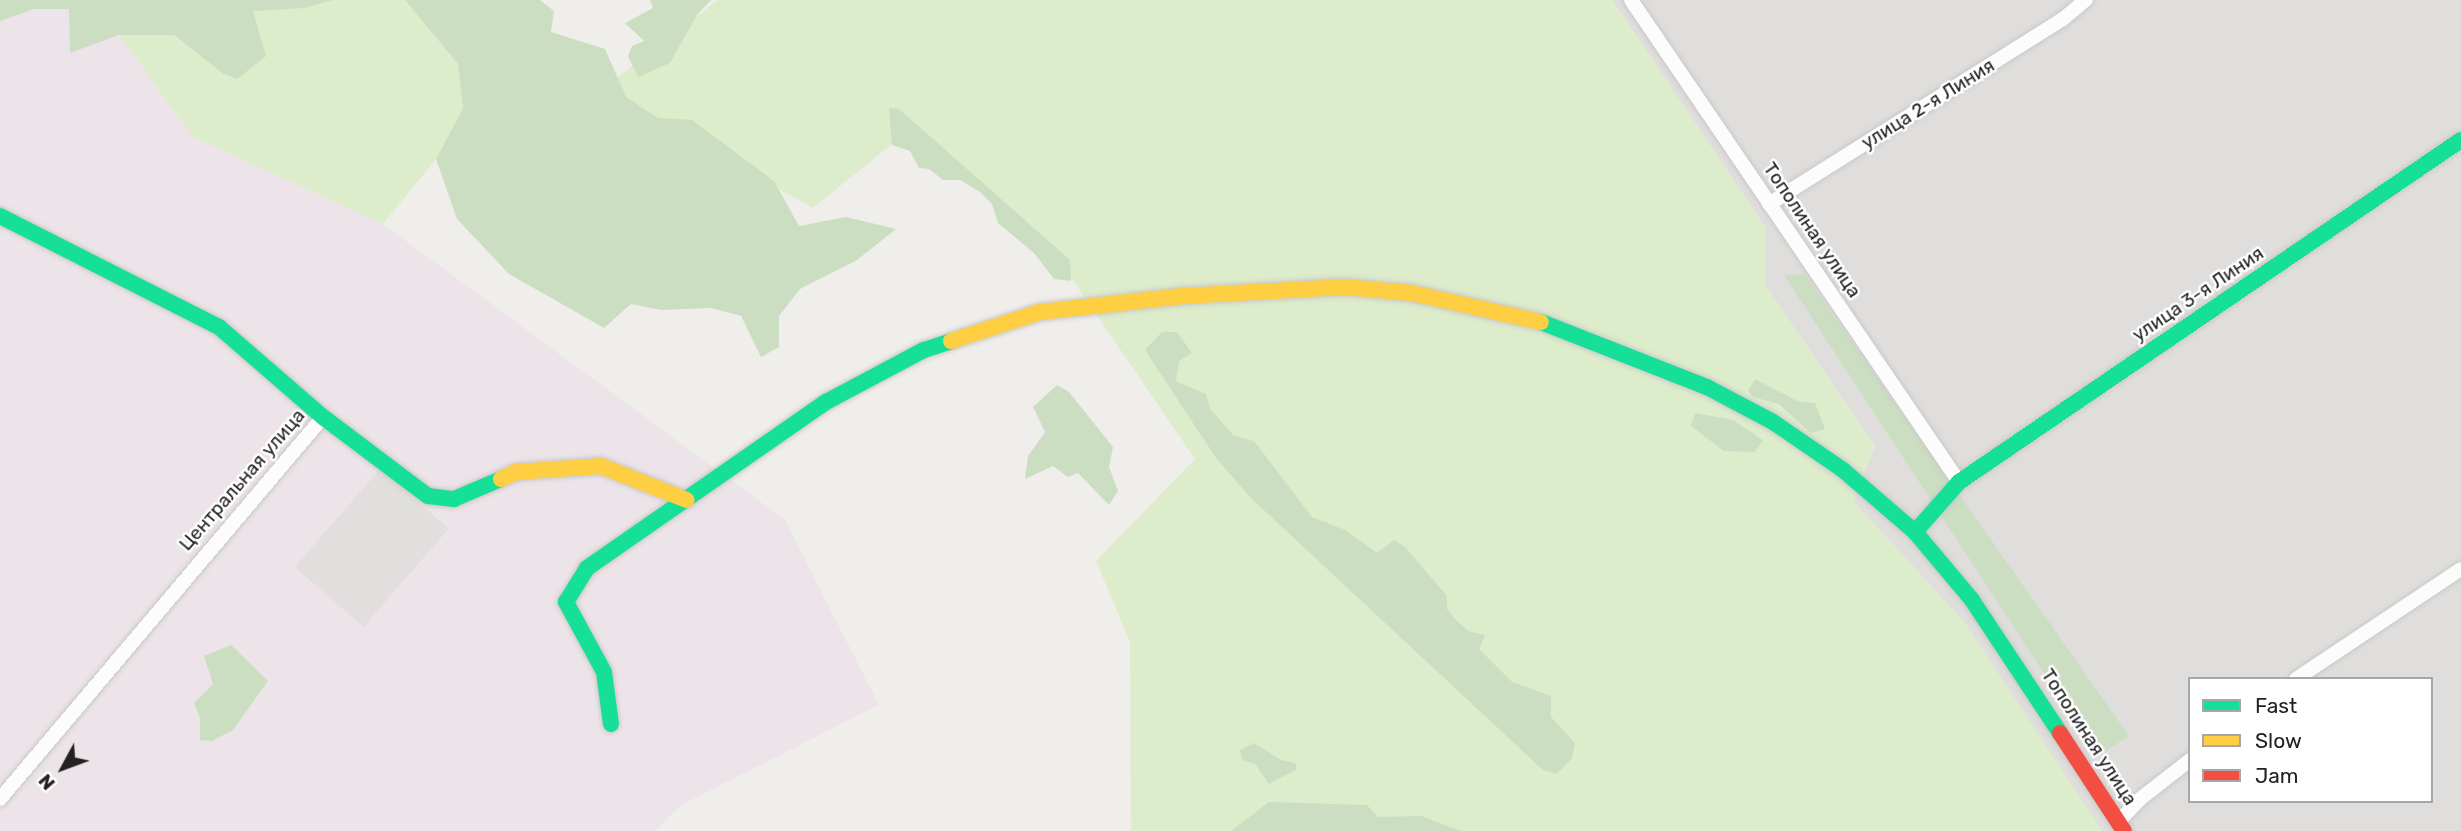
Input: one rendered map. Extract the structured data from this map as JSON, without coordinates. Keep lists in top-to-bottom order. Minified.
{"streets":{"street":["улица 2-я Линия","Тополиная улица","улица 3-я Линия","Центральная улица"]},"crossings":[["улица 2-я Линия","Тополиная улица"],["Тополиная улица","улица 3-я Линия"]],"legend":["Fast","Slow","Jam"],"north":"bottom left"}
